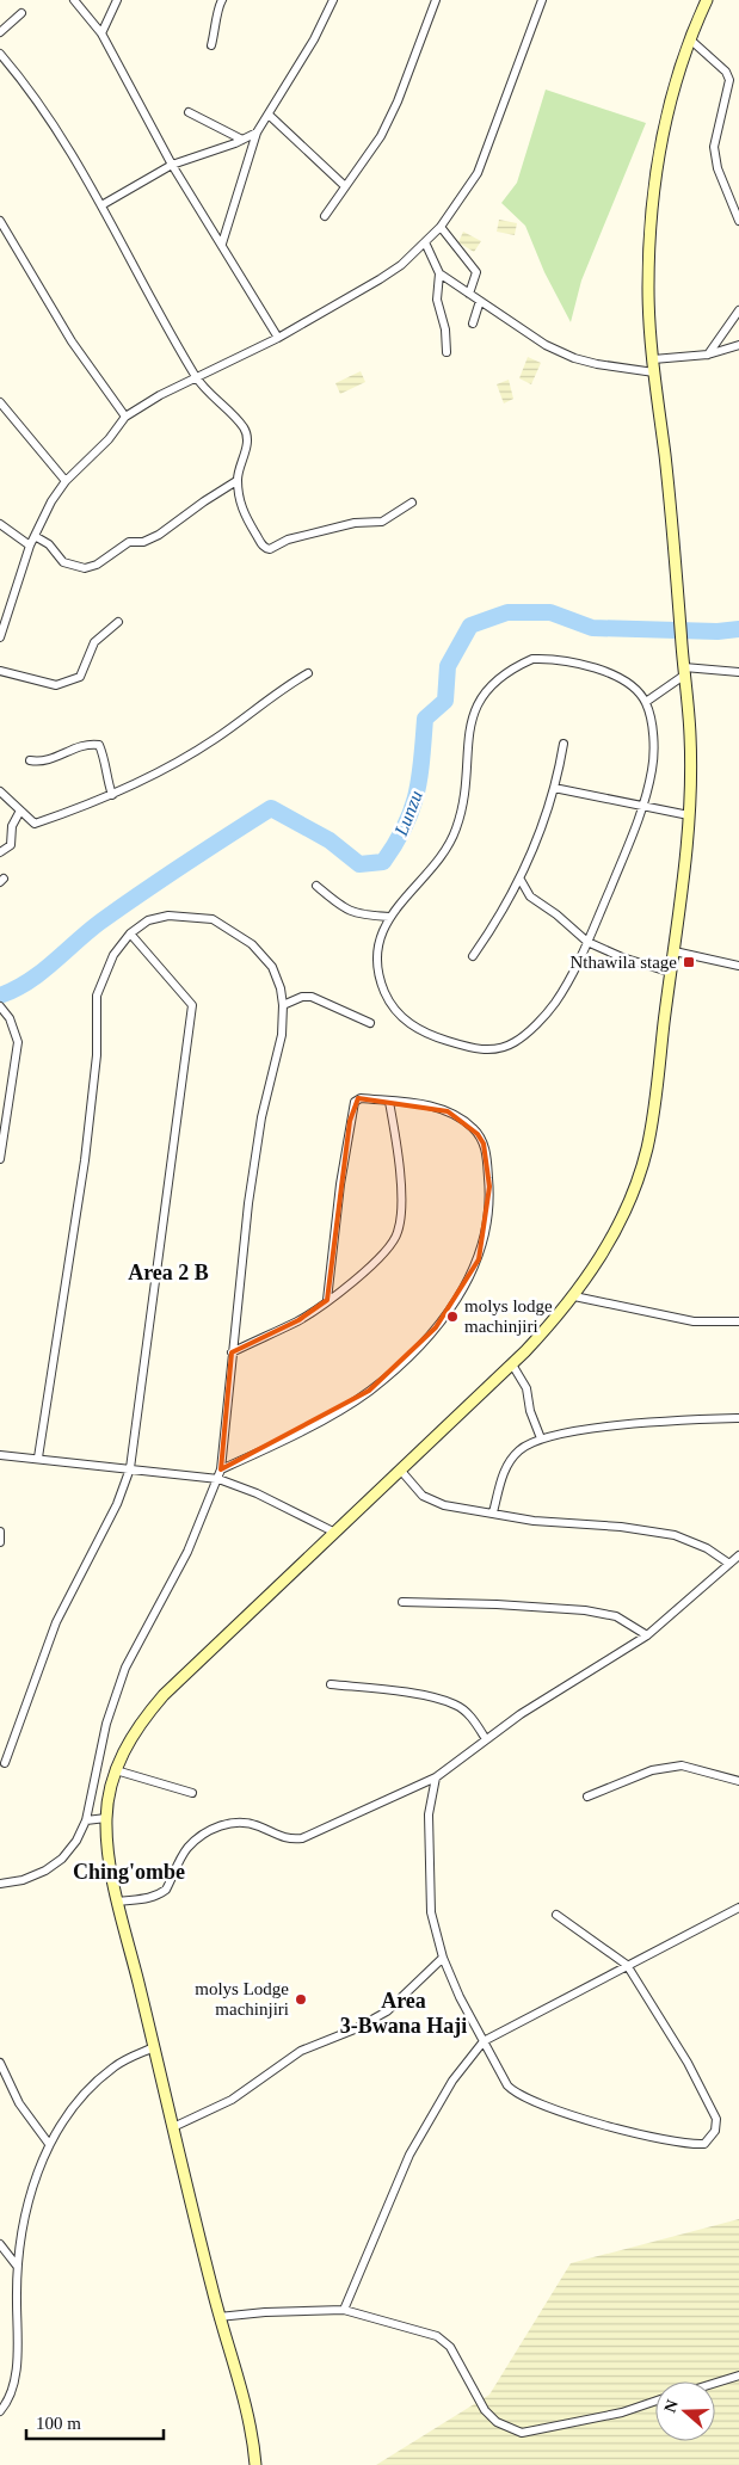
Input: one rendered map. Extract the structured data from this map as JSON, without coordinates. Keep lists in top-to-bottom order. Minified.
{"districts":["Area 2 B","Ching'ombe","Area 3-Bwana Haji"],"water":["Lunzu"],"places":{"transit":["Nthawila stage"],"other":["molys lodge machinjiri","molys Lodge machinjiri"]},"scale_bar":"100 m","north":"left"}
